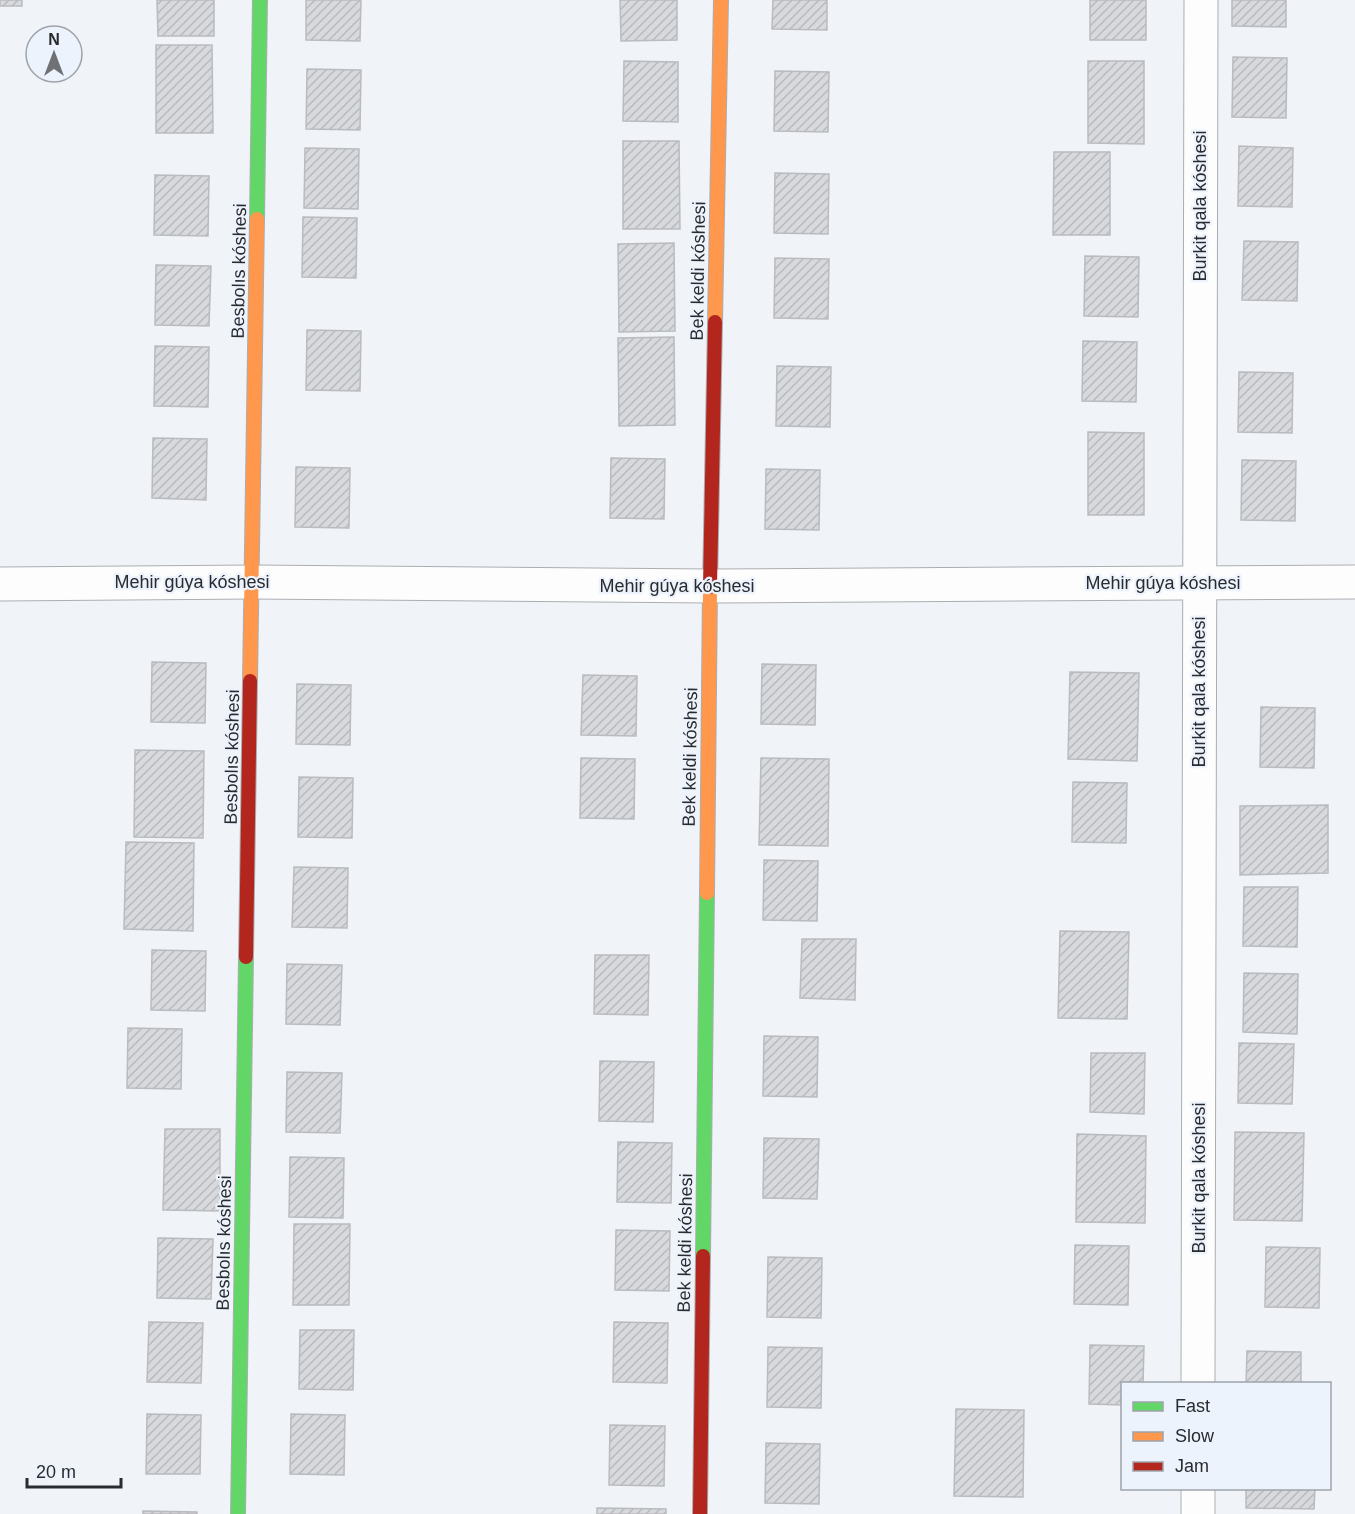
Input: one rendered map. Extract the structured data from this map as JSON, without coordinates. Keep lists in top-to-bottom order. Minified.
{"streets":{"street":["Burkit qala kóshesi","Besbolıs kóshesi","Bek keldi kóshesi","Mehir gúyа kóshesi"]},"crossings":[["Burkit qala kóshesi","Mehir gúyа kóshesi"],["Besbolıs kóshesi","Mehir gúyа kóshesi"],["Bek keldi kóshesi","Mehir gúyа kóshesi"]],"legend":["Fast","Slow","Jam"],"scale_bar":"20 m","north":"top"}
